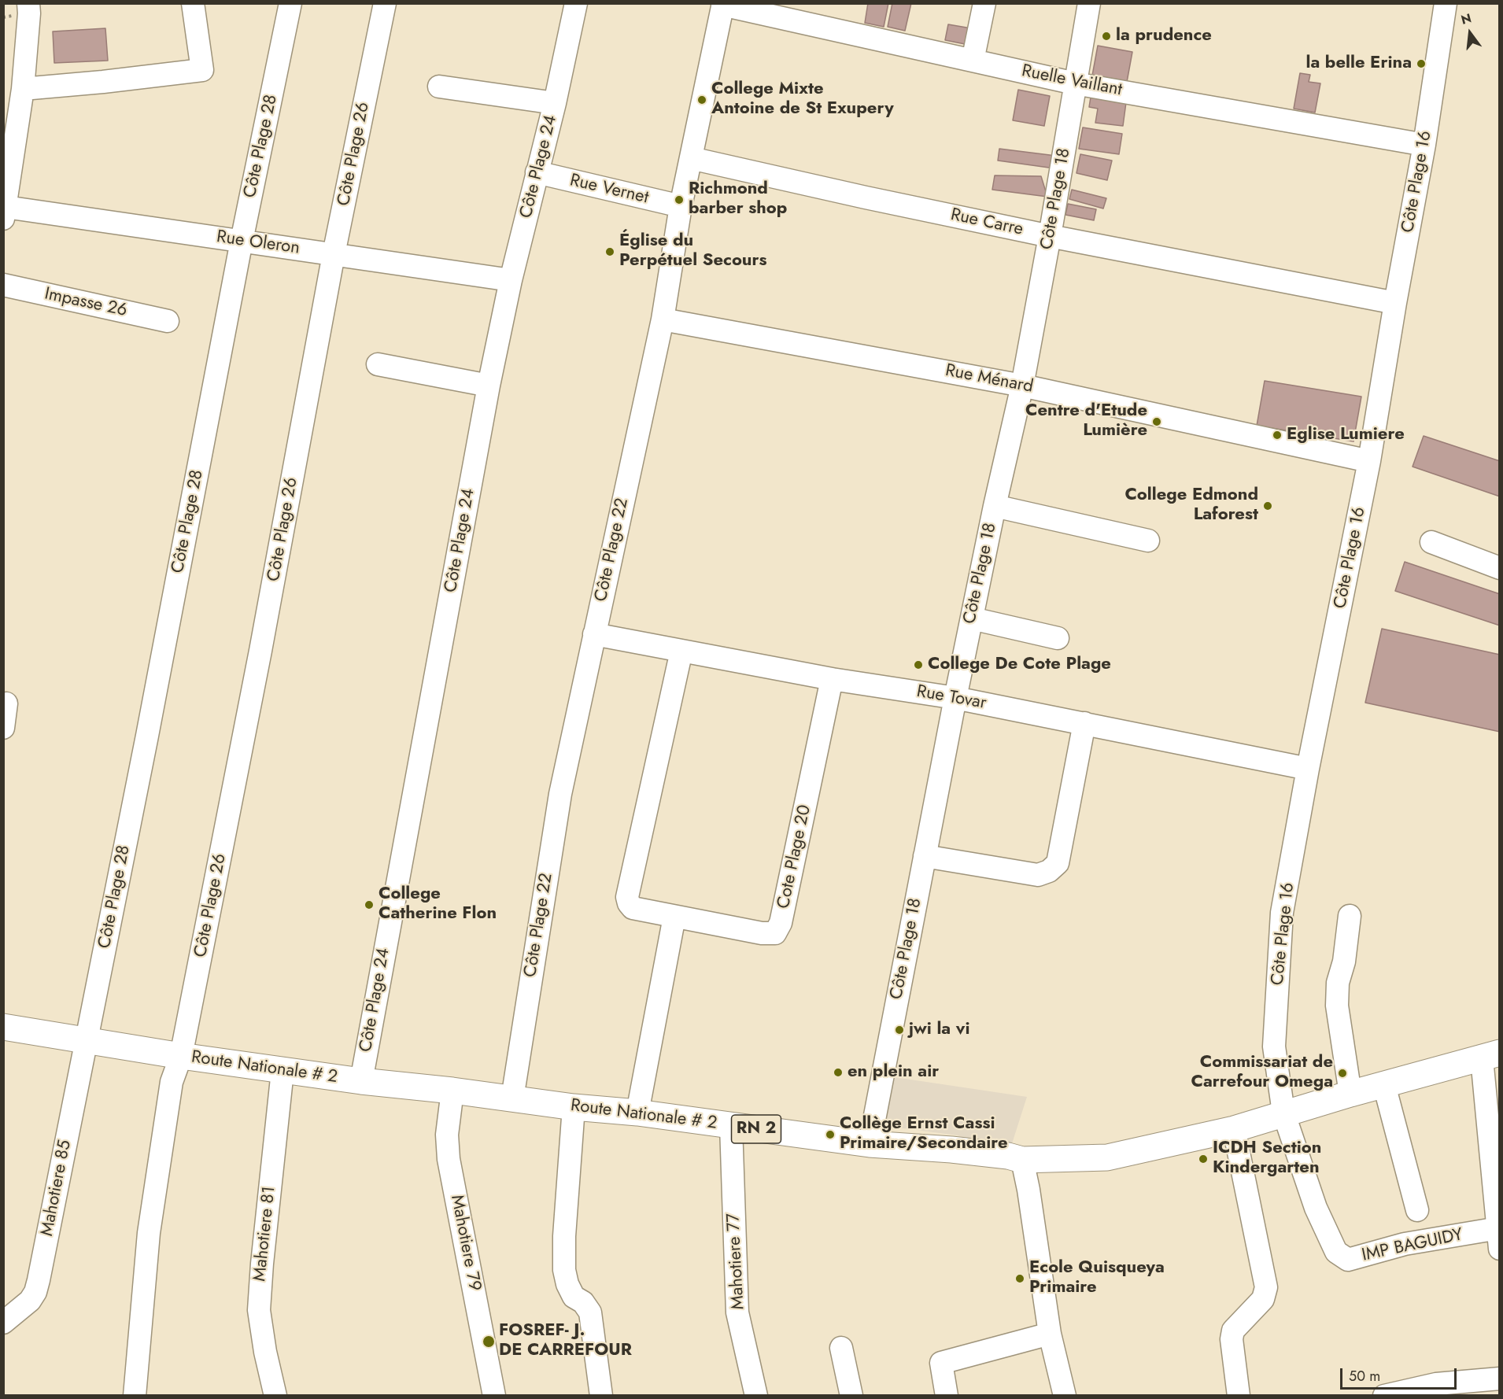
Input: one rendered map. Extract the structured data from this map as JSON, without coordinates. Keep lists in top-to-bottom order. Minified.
{"streets":{"main road":["Route Nationale # 2","RN 2"],"street":["Ruelle Vaillant","Côte Plage 28","Côte Plage 26","Côte Plage 24","Côte Plage 16","Rue Vernet","Côte Plage 18","Rue Carre","Rue Oleron","Impasse 26","Rue Ménard","Côte Plage 22","Rue Tovar","Cote Plage 20","Mahotiere 85","Mahotiere 81","Mahotiere 79","IMP BAGUIDY","Mahotiere 77"]},"crossings":[["Ruelle Vaillant","Côte Plage 16"],["Ruelle Vaillant","Côte Plage 18"],["Ruelle Vaillant","Côte Plage 22"],["Côte Plage 28","Rue Oleron"],["Côte Plage 28","Route Nationale # 2"],["Côte Plage 28","Mahotiere 85"],["Côte Plage 26","Rue Oleron"],["Côte Plage 26","Route Nationale # 2"],["Côte Plage 24","Rue Vernet"],["Côte Plage 24","Rue Oleron"],["Côte Plage 24","Route Nationale # 2"],["Côte Plage 16","Rue Carre"],["Côte Plage 16","Rue Ménard"],["Côte Plage 16","Rue Tovar"],["Côte Plage 16","Route Nationale # 2"],["Côte Plage 16","IMP BAGUIDY"],["Rue Vernet","Côte Plage 22"],["Côte Plage 18","Rue Carre"],["Côte Plage 18","Rue Ménard"],["Côte Plage 18","Rue Tovar"],["Côte Plage 18","Route Nationale # 2"],["Rue Carre","Côte Plage 22"],["Rue Ménard","Côte Plage 22"],["Côte Plage 22","Rue Tovar"],["Côte Plage 22","Route Nationale # 2"],["Rue Tovar","Cote Plage 20"],["Route Nationale # 2","Mahotiere 85"],["Route Nationale # 2","Mahotiere 81"],["Route Nationale # 2","Mahotiere 79"],["Route Nationale # 2","IMP BAGUIDY"],["Route Nationale # 2","Mahotiere 77"]],"places":["la prudence","la belle Erina","College Mixte Antoine de St Exupery","Richmond barber shop","Église du Perpétuel Secours","Centre d'Etude Lumière","Eglise Lumiere","College Edmond Laforest","College De Cote Plage","College Catherine Flon","jwi la vi","en plein air","Commissariat de Carrefour Omega","Collège Ernst Cassi Primaire/Secondaire","ICDH Section Kindergarten","Ecole Quisqueya Primaire","FOSREF- J. DE CARREFOUR"],"scale_bar":"50 m","north":"top"}
